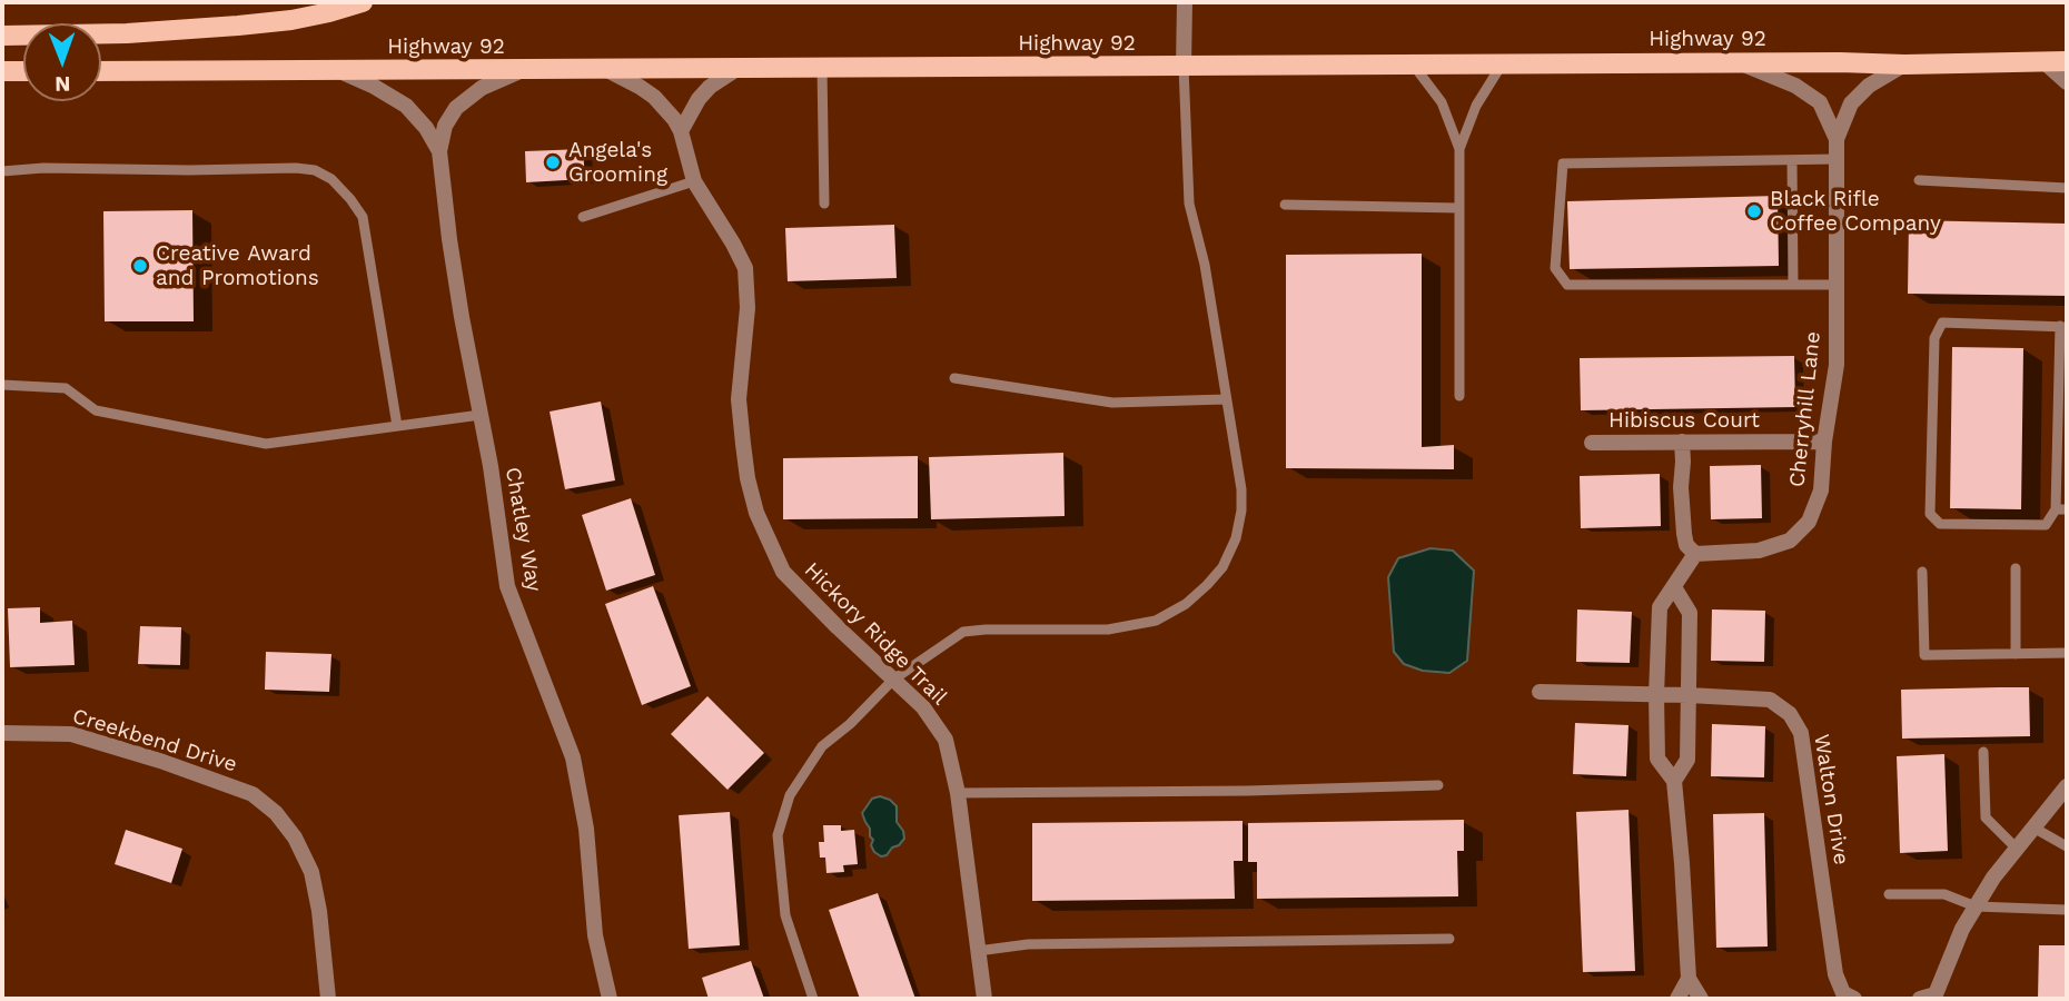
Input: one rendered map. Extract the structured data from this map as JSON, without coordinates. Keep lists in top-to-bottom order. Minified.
{"streets":{"main road":["Highway 92"],"street":["Cherryhill Lane","Hibiscus Court","Chatley Way","Hickory Ridge Trail","Creekbend Drive","Walton Drive"]},"crossings":[["Highway 92","Chatley Way"],["Highway 92","Hickory Ridge Trail"],["Cherryhill Lane","Hibiscus Court"]],"places":["Angela's Grooming","Black Rifle Coffee Company","Creative Award and Promotions"],"north":"bottom"}
